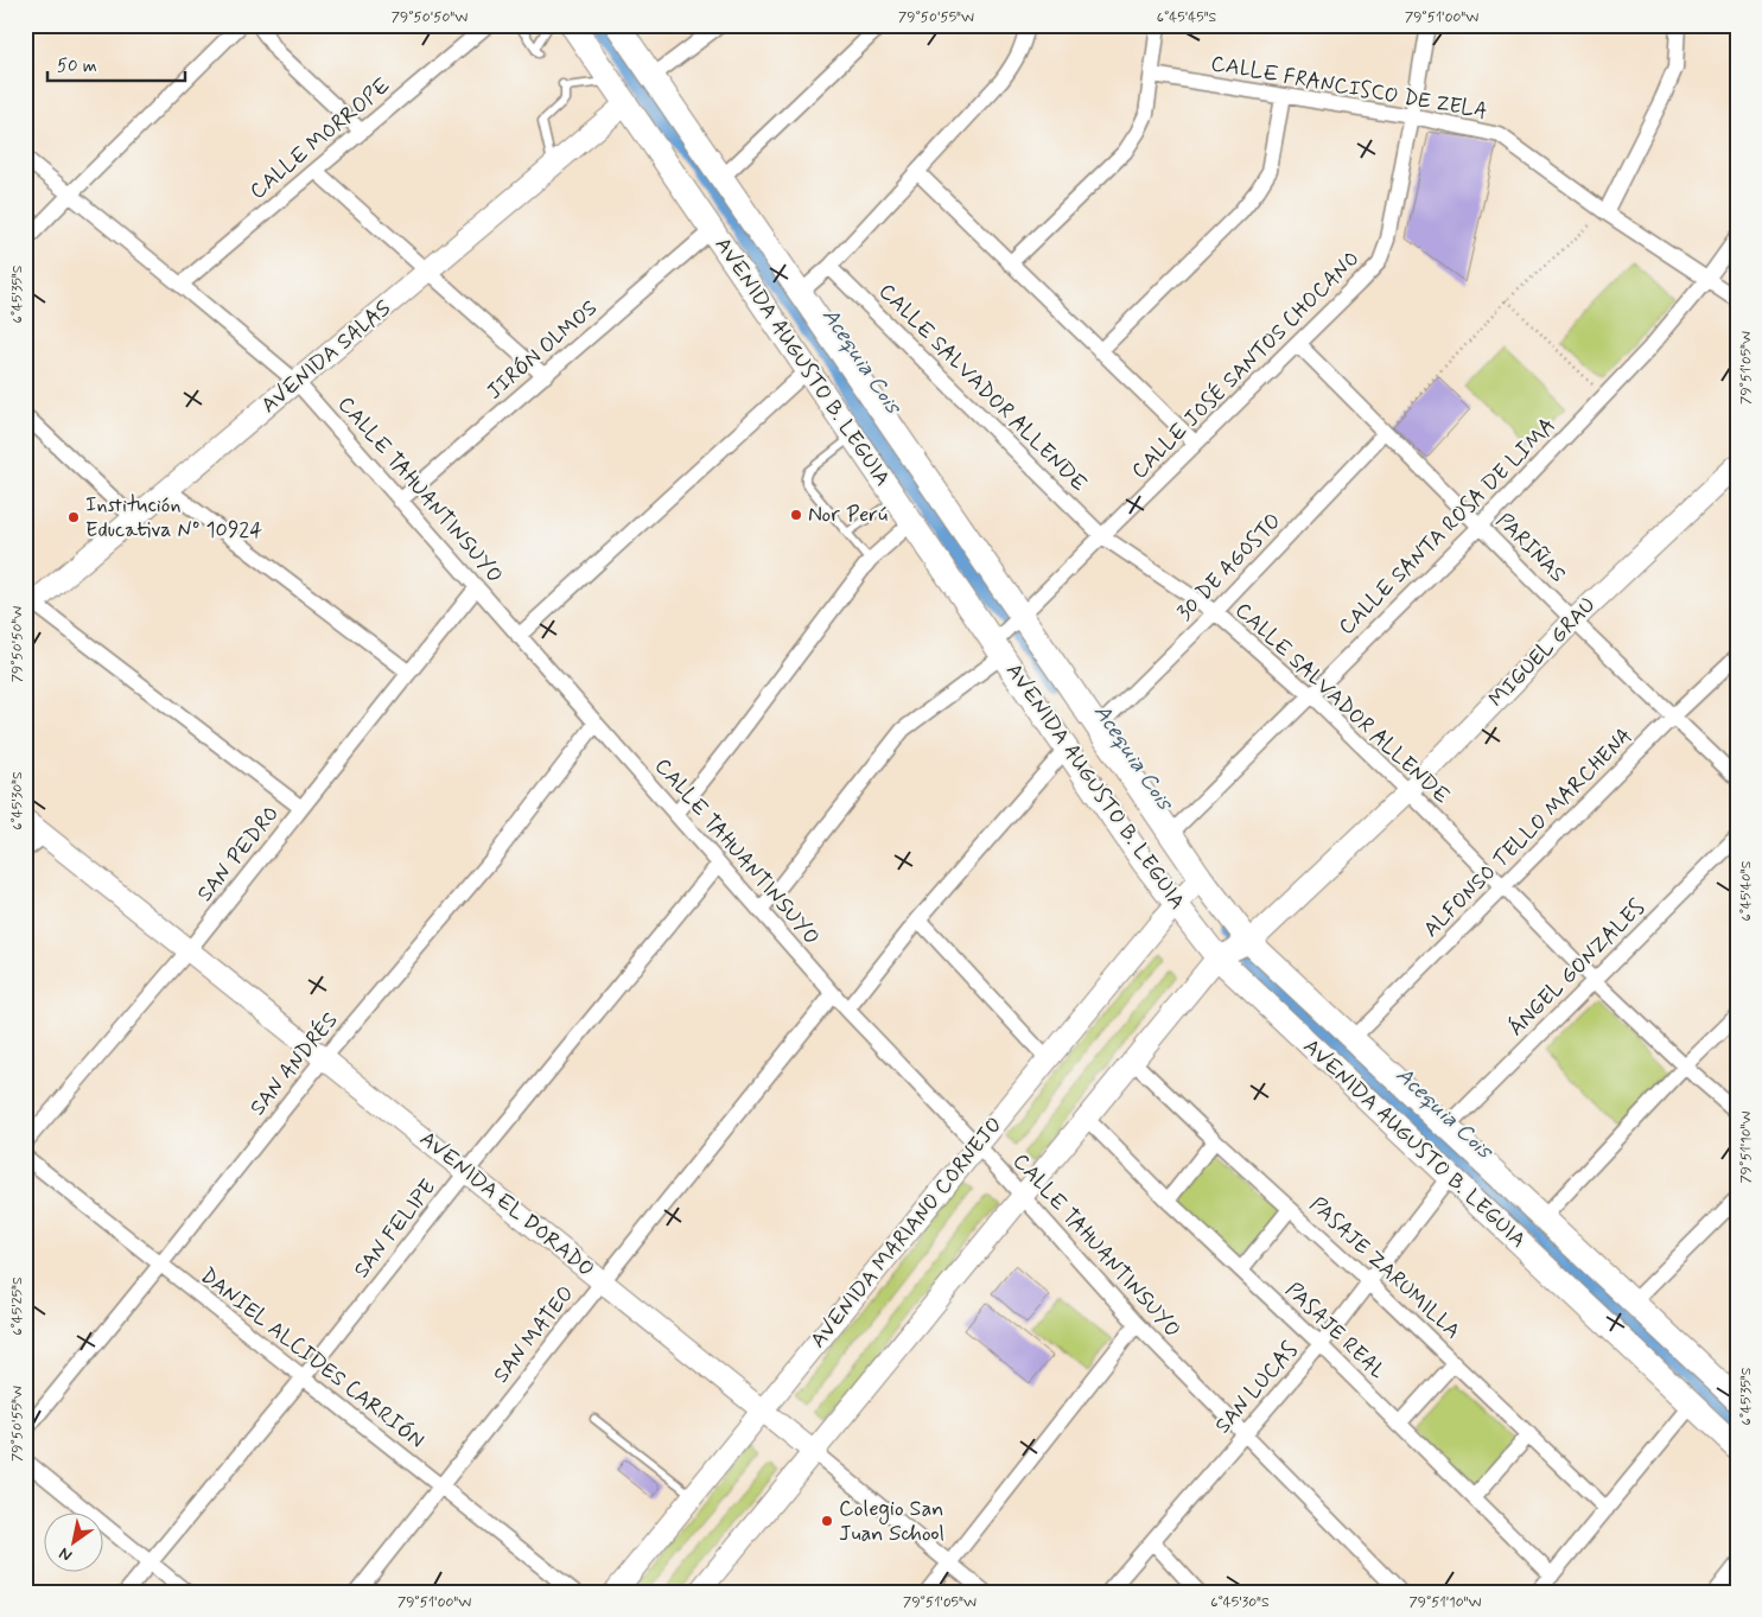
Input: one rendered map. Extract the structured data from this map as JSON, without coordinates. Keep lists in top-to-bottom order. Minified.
{"streets":{"main road":["AVENIDA AUGUSTO B. LEGUIA"],"street":["CALLE FRANCISCO DE ZELA","CALLE MORROPE","JIRÓN OLMOS","AVENIDA SALAS","CALLE JOSÉ SANTOS CHOCANO","CALLE SALVADOR ALLENDE","CALLE TAHUANTINSUYO","CALLE SANTA ROSA DE LIMA","PARIÑAS","30 DE AGOSTO","MIGUEL GRAU","ALFONSO TELLO MARCHENA","SAN PEDRO","ÁNGEL GONZALES","SAN ANDRÉS","AVENIDA EL DORADO","SAN FELIPE","AVENIDA MARIANO CORNEJO","PASAJE ZARUMILLA","PASAJE REAL","SAN MATEO","DANIEL ALCIDES CARRIÓN","SAN LUCAS"]},"crossings":[["CALLE FRANCISCO DE ZELA","CALLE JOSÉ SANTOS CHOCANO"],["CALLE FRANCISCO DE ZELA","CALLE SANTA ROSA DE LIMA"],["CALLE MORROPE","CALLE TAHUANTINSUYO"],["JIRÓN OLMOS","AVENIDA AUGUSTO B. LEGUIA"],["JIRÓN OLMOS","CALLE TAHUANTINSUYO"],["AVENIDA SALAS","AVENIDA AUGUSTO B. LEGUIA"],["AVENIDA SALAS","CALLE TAHUANTINSUYO"],["AVENIDA AUGUSTO B. LEGUIA","CALLE JOSÉ SANTOS CHOCANO"],["AVENIDA AUGUSTO B. LEGUIA","CALLE SANTA ROSA DE LIMA"],["AVENIDA AUGUSTO B. LEGUIA","30 DE AGOSTO"],["AVENIDA AUGUSTO B. LEGUIA","MIGUEL GRAU"],["AVENIDA AUGUSTO B. LEGUIA","ALFONSO TELLO MARCHENA"],["AVENIDA AUGUSTO B. LEGUIA","ÁNGEL GONZALES"],["AVENIDA AUGUSTO B. LEGUIA","AVENIDA MARIANO CORNEJO"],["AVENIDA AUGUSTO B. LEGUIA","SAN LUCAS"],["CALLE JOSÉ SANTOS CHOCANO","CALLE SALVADOR ALLENDE"],["CALLE JOSÉ SANTOS CHOCANO","PARIÑAS"],["CALLE SALVADOR ALLENDE","CALLE SANTA ROSA DE LIMA"],["CALLE SALVADOR ALLENDE","30 DE AGOSTO"],["CALLE SALVADOR ALLENDE","MIGUEL GRAU"],["CALLE SALVADOR ALLENDE","ALFONSO TELLO MARCHENA"],["CALLE SALVADOR ALLENDE","ÁNGEL GONZALES"],["CALLE TAHUANTINSUYO","SAN PEDRO"],["CALLE TAHUANTINSUYO","SAN ANDRÉS"],["CALLE TAHUANTINSUYO","SAN FELIPE"],["CALLE TAHUANTINSUYO","AVENIDA MARIANO CORNEJO"],["CALLE TAHUANTINSUYO","SAN MATEO"],["CALLE TAHUANTINSUYO","SAN LUCAS"],["CALLE SANTA ROSA DE LIMA","PARIÑAS"],["PARIÑAS","30 DE AGOSTO"],["PARIÑAS","MIGUEL GRAU"],["PARIÑAS","ALFONSO TELLO MARCHENA"],["SAN PEDRO","AVENIDA EL DORADO"],["SAN ANDRÉS","AVENIDA EL DORADO"],["SAN ANDRÉS","DANIEL ALCIDES CARRIÓN"],["AVENIDA EL DORADO","SAN FELIPE"],["AVENIDA EL DORADO","AVENIDA MARIANO CORNEJO"],["AVENIDA EL DORADO","SAN MATEO"],["SAN FELIPE","DANIEL ALCIDES CARRIÓN"],["PASAJE ZARUMILLA","SAN LUCAS"],["PASAJE REAL","SAN LUCAS"],["SAN MATEO","DANIEL ALCIDES CARRIÓN"]],"water":["Acequia Cois"],"places":["Nor Perú","Institución Educativa Nº 10924","Colegio San Juan School"],"scale_bar":"50 m","north":"bottom left","coordinates":["79°50'50\"W","79°50'55\"W","6°45'45\"S","79°51'00\"W","6°45'35\"S","79°51'05\"W","6°45'30\"S","6°45'40\"S","79°51'10\"W","6°45'25\"S"]}
